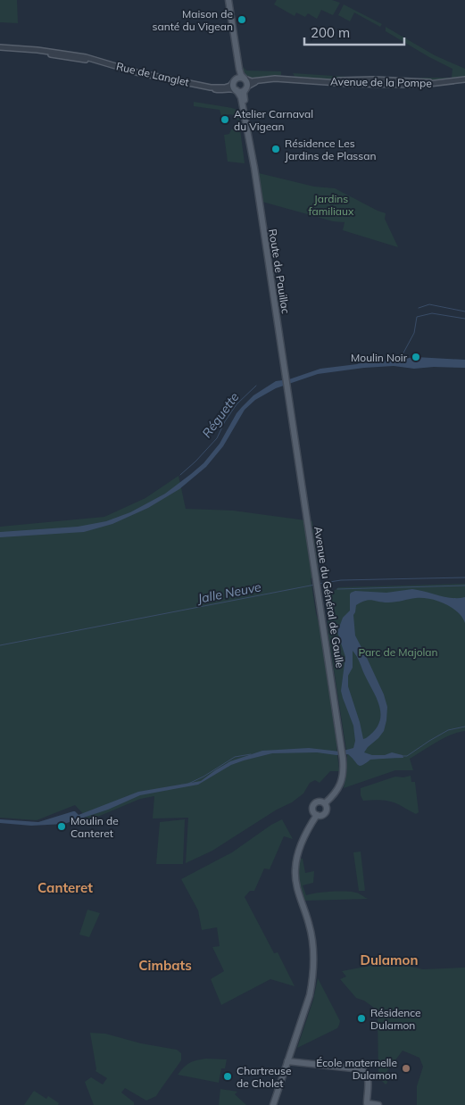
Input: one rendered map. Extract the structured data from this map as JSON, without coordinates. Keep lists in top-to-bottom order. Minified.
{"streets":{"main road":["Route de Pauillac","Avenue du Général de Gaulle"],"street":["Rue de Langlet","Avenue de la Pompe"]},"crossings":[["Rue de Langlet","Avenue de la Pompe"],["Rue de Langlet","Route de Pauillac"],["Avenue de la Pompe","Route de Pauillac"],["Route de Pauillac","Avenue du Général de Gaulle"]],"districts":["Canteret","Dulamon","Cimbats"],"water":["Réguette","Jalle Neuve"],"parks":["Jardins familiaux","Parc de Majolan"],"places":["Maison de santé du Vigean","Atelier Carnaval du Vigean","Résidence Les Jardins de Plassan","Moulin Noir","Moulin de Canteret","Résidence Dulamon","École maternelle Dulamon","Chartreuse de Cholet"],"scale_bar":"200 m"}
